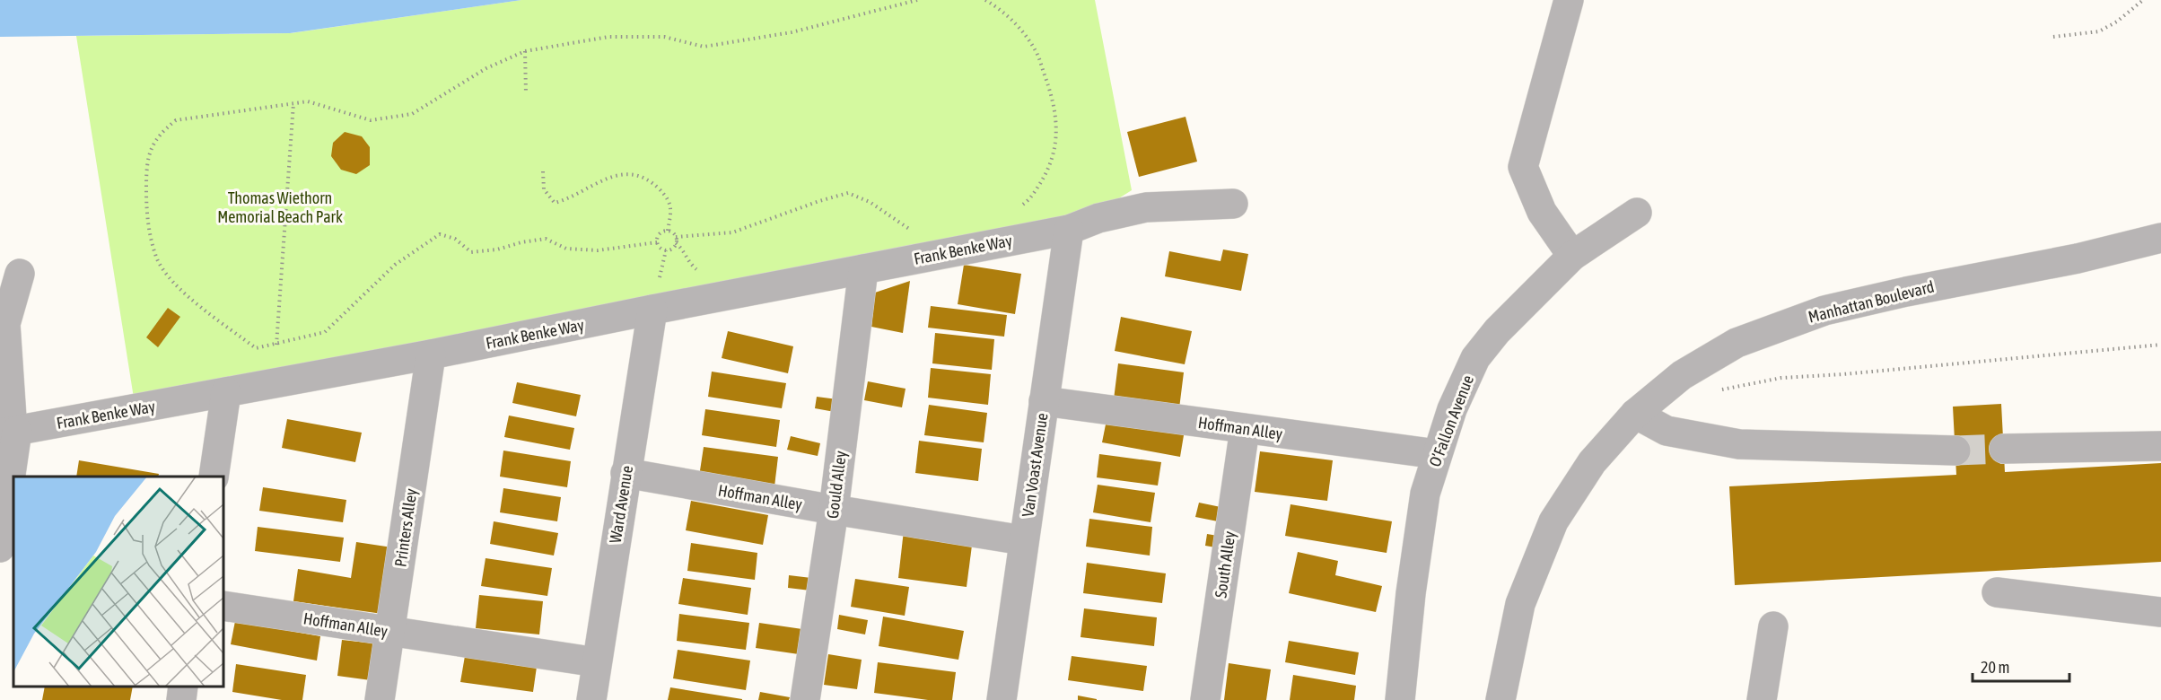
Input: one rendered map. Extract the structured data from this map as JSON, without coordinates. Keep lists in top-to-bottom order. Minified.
{"streets":{"street":["Frank Benke Way","Manhattan Boulevard","O’Fallon Avenue","Hoffman Alley","Van Voast Avenue","Gould Alley","Ward Avenue","Printers Alley","South Alley"]},"crossings":[["Frank Benke Way","Van Voast Avenue"],["Frank Benke Way","Gould Alley"],["Frank Benke Way","Ward Avenue"],["Frank Benke Way","Printers Alley"],["O’Fallon Avenue","Hoffman Alley"],["Hoffman Alley","Van Voast Avenue"],["Hoffman Alley","Gould Alley"],["Hoffman Alley","Ward Avenue"],["Hoffman Alley","Printers Alley"],["Hoffman Alley","South Alley"]],"parks":["Thomas Wiethorn Memorial Beach Park"],"scale_bar":"20 m"}
